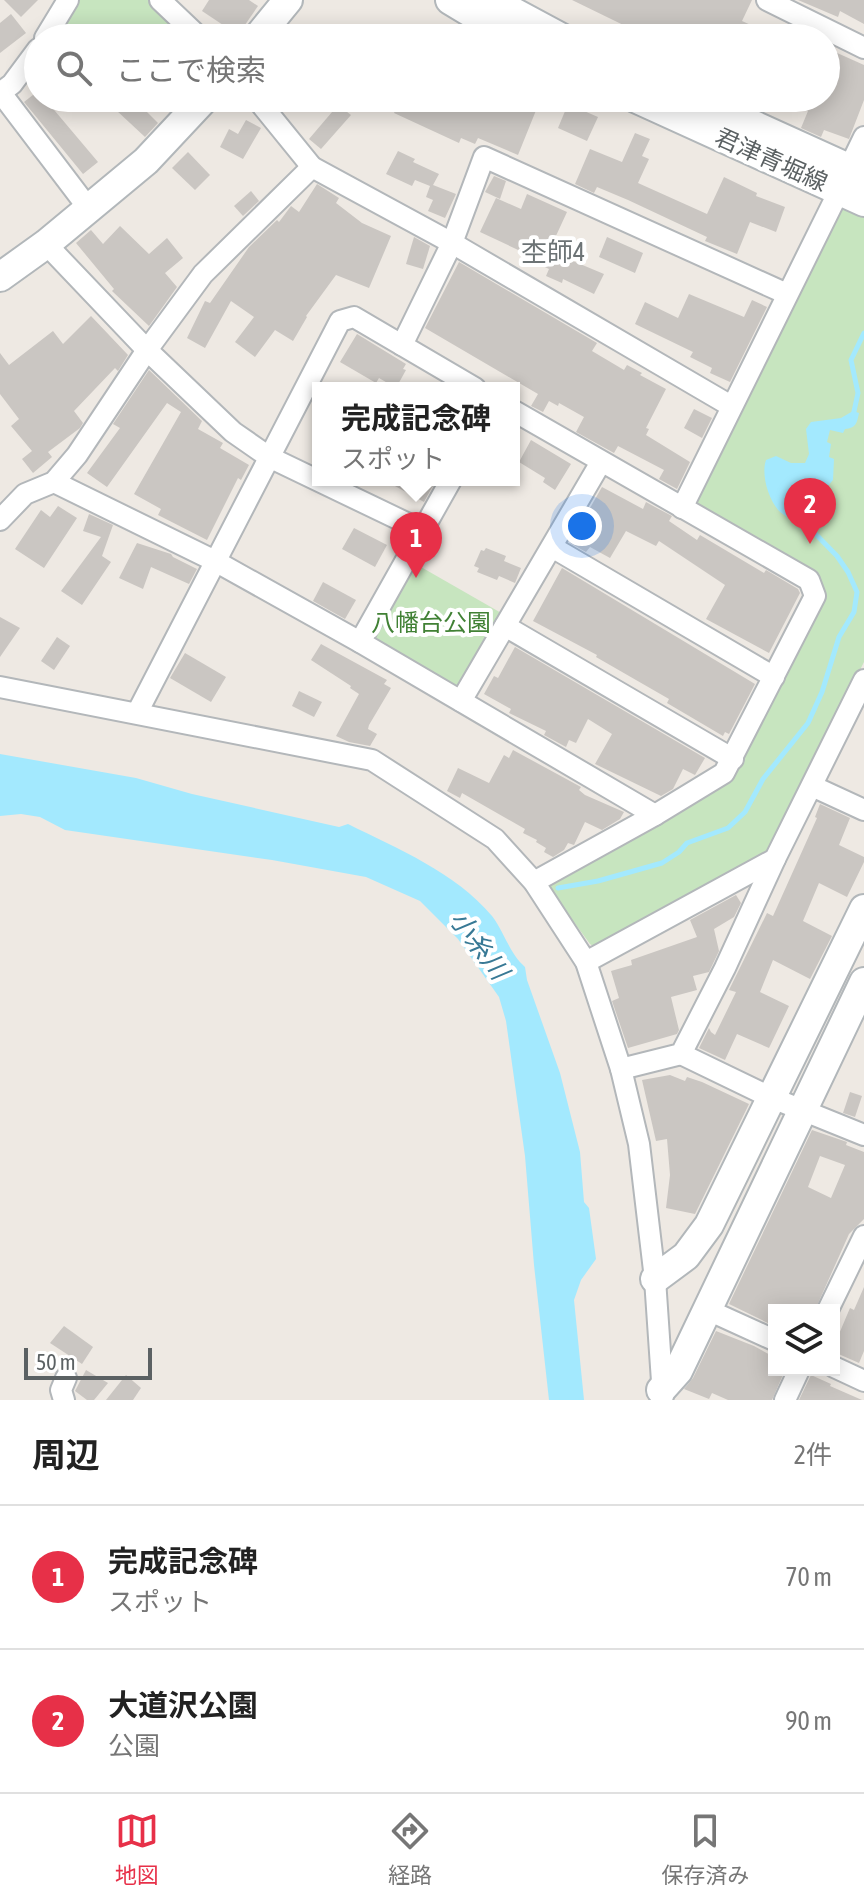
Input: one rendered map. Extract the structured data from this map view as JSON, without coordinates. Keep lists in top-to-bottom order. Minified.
{"streets":{"street":["君津青堀線"]},"districts":["杢師4"],"water":["小糸川"],"parks":["八幡台公園"],"scale_bar":"50 m","page":{"search":"ここで検索","popup":["完成記念碑","スポット"],"pins":["2","1"],"scale":"50 m","heading":["周辺","2件"],"list":[{"mark":"1","name":"完成記念碑","note":"スポット","value":"70 m"},{"mark":"2","name":"大道沢公園","note":"公園","value":"90 m"}],"nav":["地図","経路","保存済み"]}}
